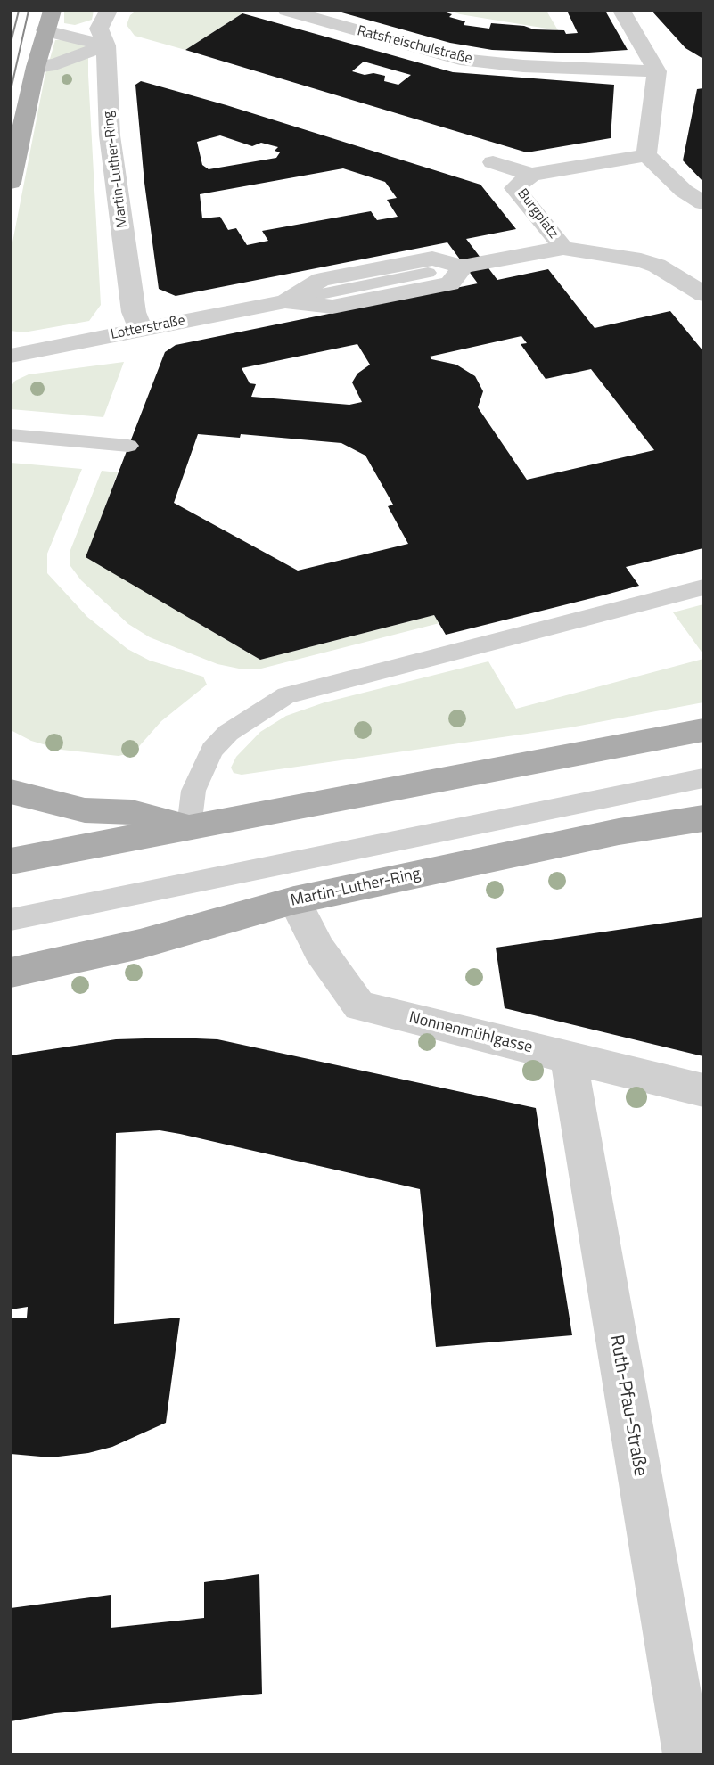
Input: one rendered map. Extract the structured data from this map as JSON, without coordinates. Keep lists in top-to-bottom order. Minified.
{"streets":{"main road":["Martin-Luther-Ring"],"street":["Ratsfreischulstraße","Burgplatz","Lotterstraße","Nonnenmühlgasse","Ruth-Pfau-Straße"]},"crossings":[["Martin-Luther-Ring","Lotterstraße"],["Martin-Luther-Ring","Nonnenmühlgasse"],["Burgplatz","Lotterstraße"],["Nonnenmühlgasse","Ruth-Pfau-Straße"]]}
